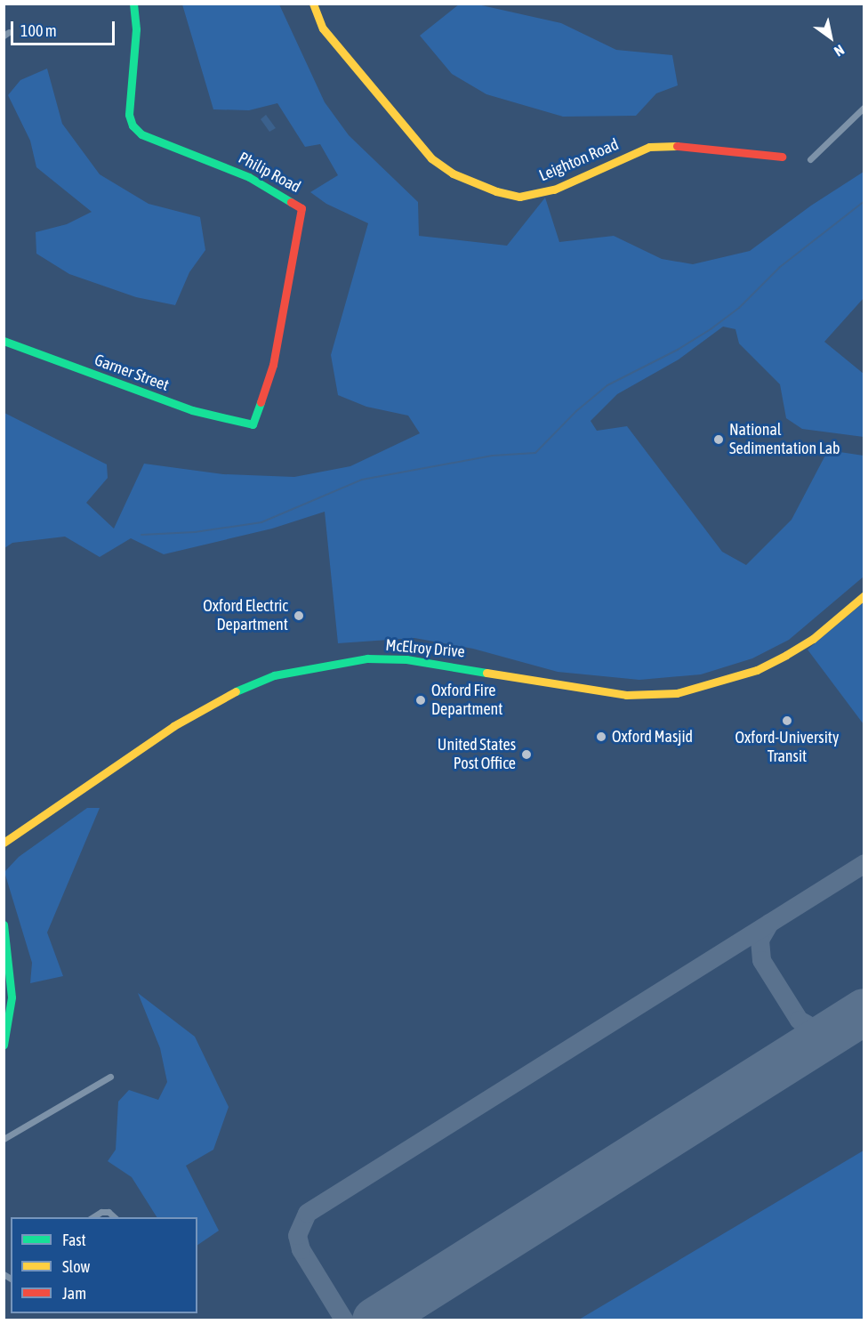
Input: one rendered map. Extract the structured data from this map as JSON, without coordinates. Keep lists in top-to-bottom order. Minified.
{"streets":{"street":["Leighton Road","Philip Road","Garner Street","McElroy Drive"]},"crossings":[["Philip Road","Garner Street"]],"places":["National Sedimentation Lab","Oxford Electric Department","Oxford Fire Department","Oxford-University Transit","Oxford Masjid","United States Post Office"],"legend":["Fast","Slow","Jam"],"scale_bar":"100 m","north":"bottom right"}
